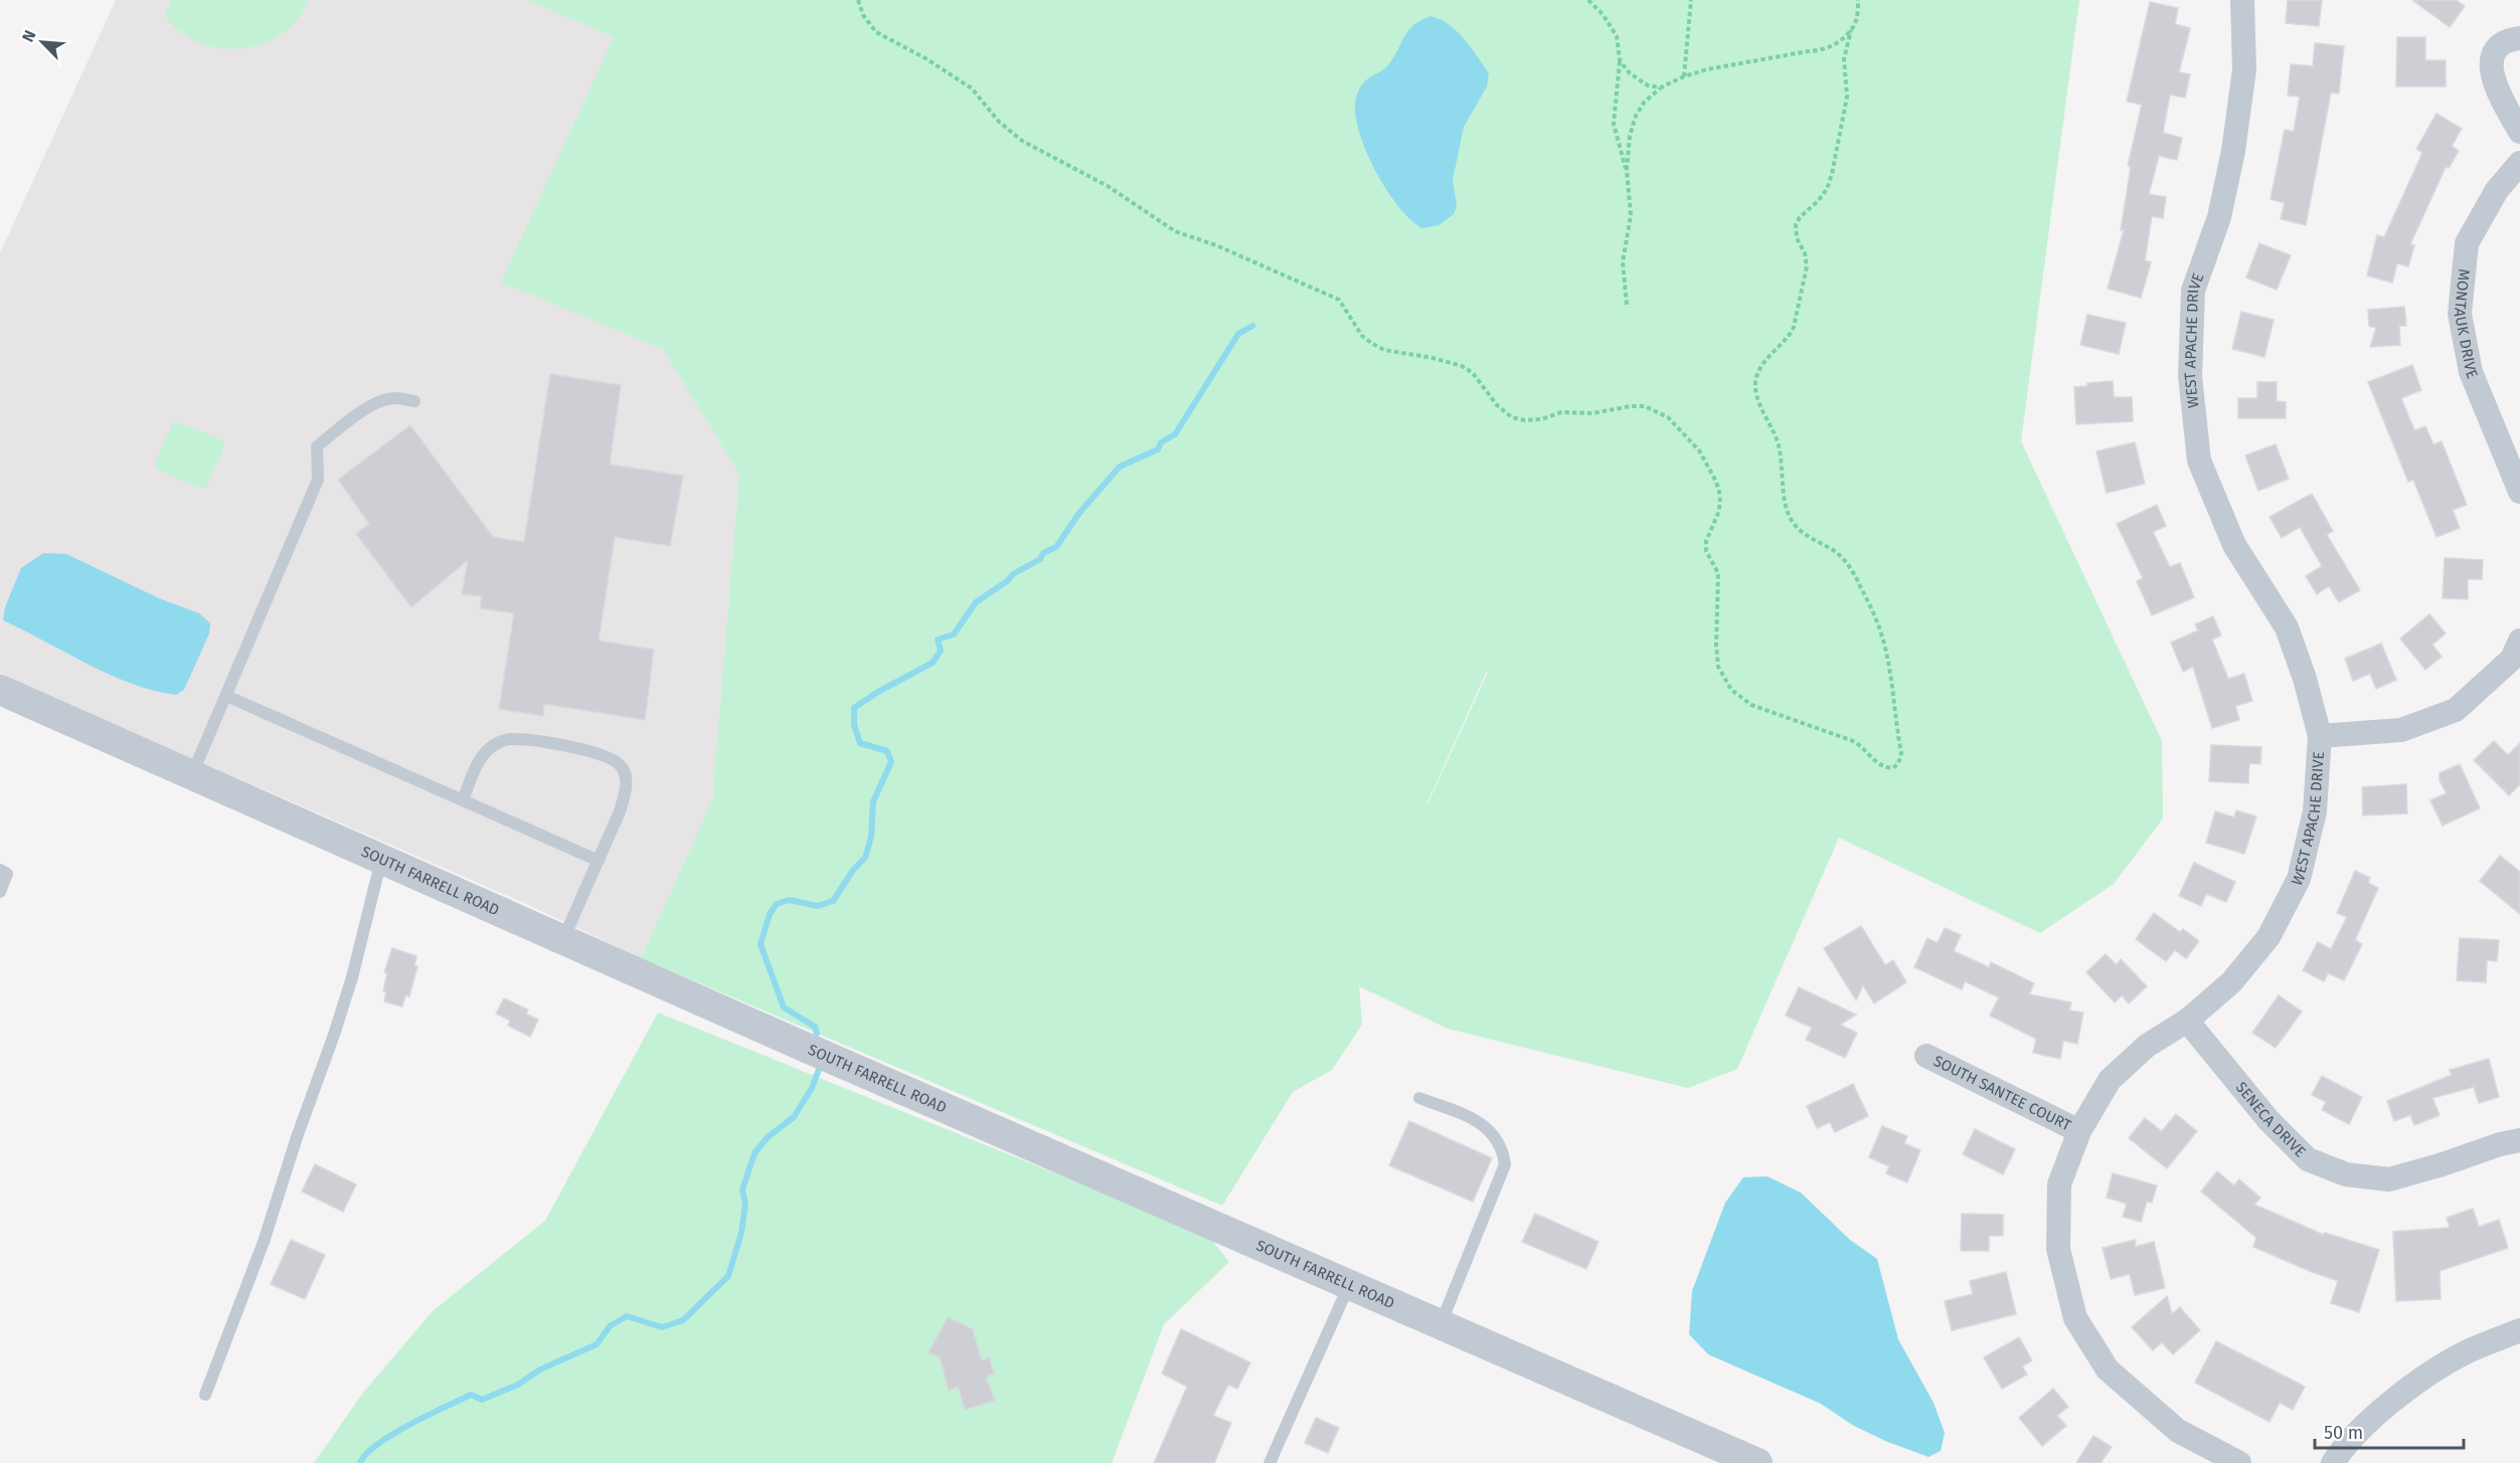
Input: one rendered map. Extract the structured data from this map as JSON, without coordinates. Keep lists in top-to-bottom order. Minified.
{"streets":{"street":["MONTAUK DRIVE","WEST APACHE DRIVE","SOUTH FARRELL ROAD","SOUTH SANTEE COURT","SENECA DRIVE"]},"crossings":[["WEST APACHE DRIVE","SOUTH SANTEE COURT"],["WEST APACHE DRIVE","SENECA DRIVE"]],"scale_bar":"50 m","north":"top left"}
